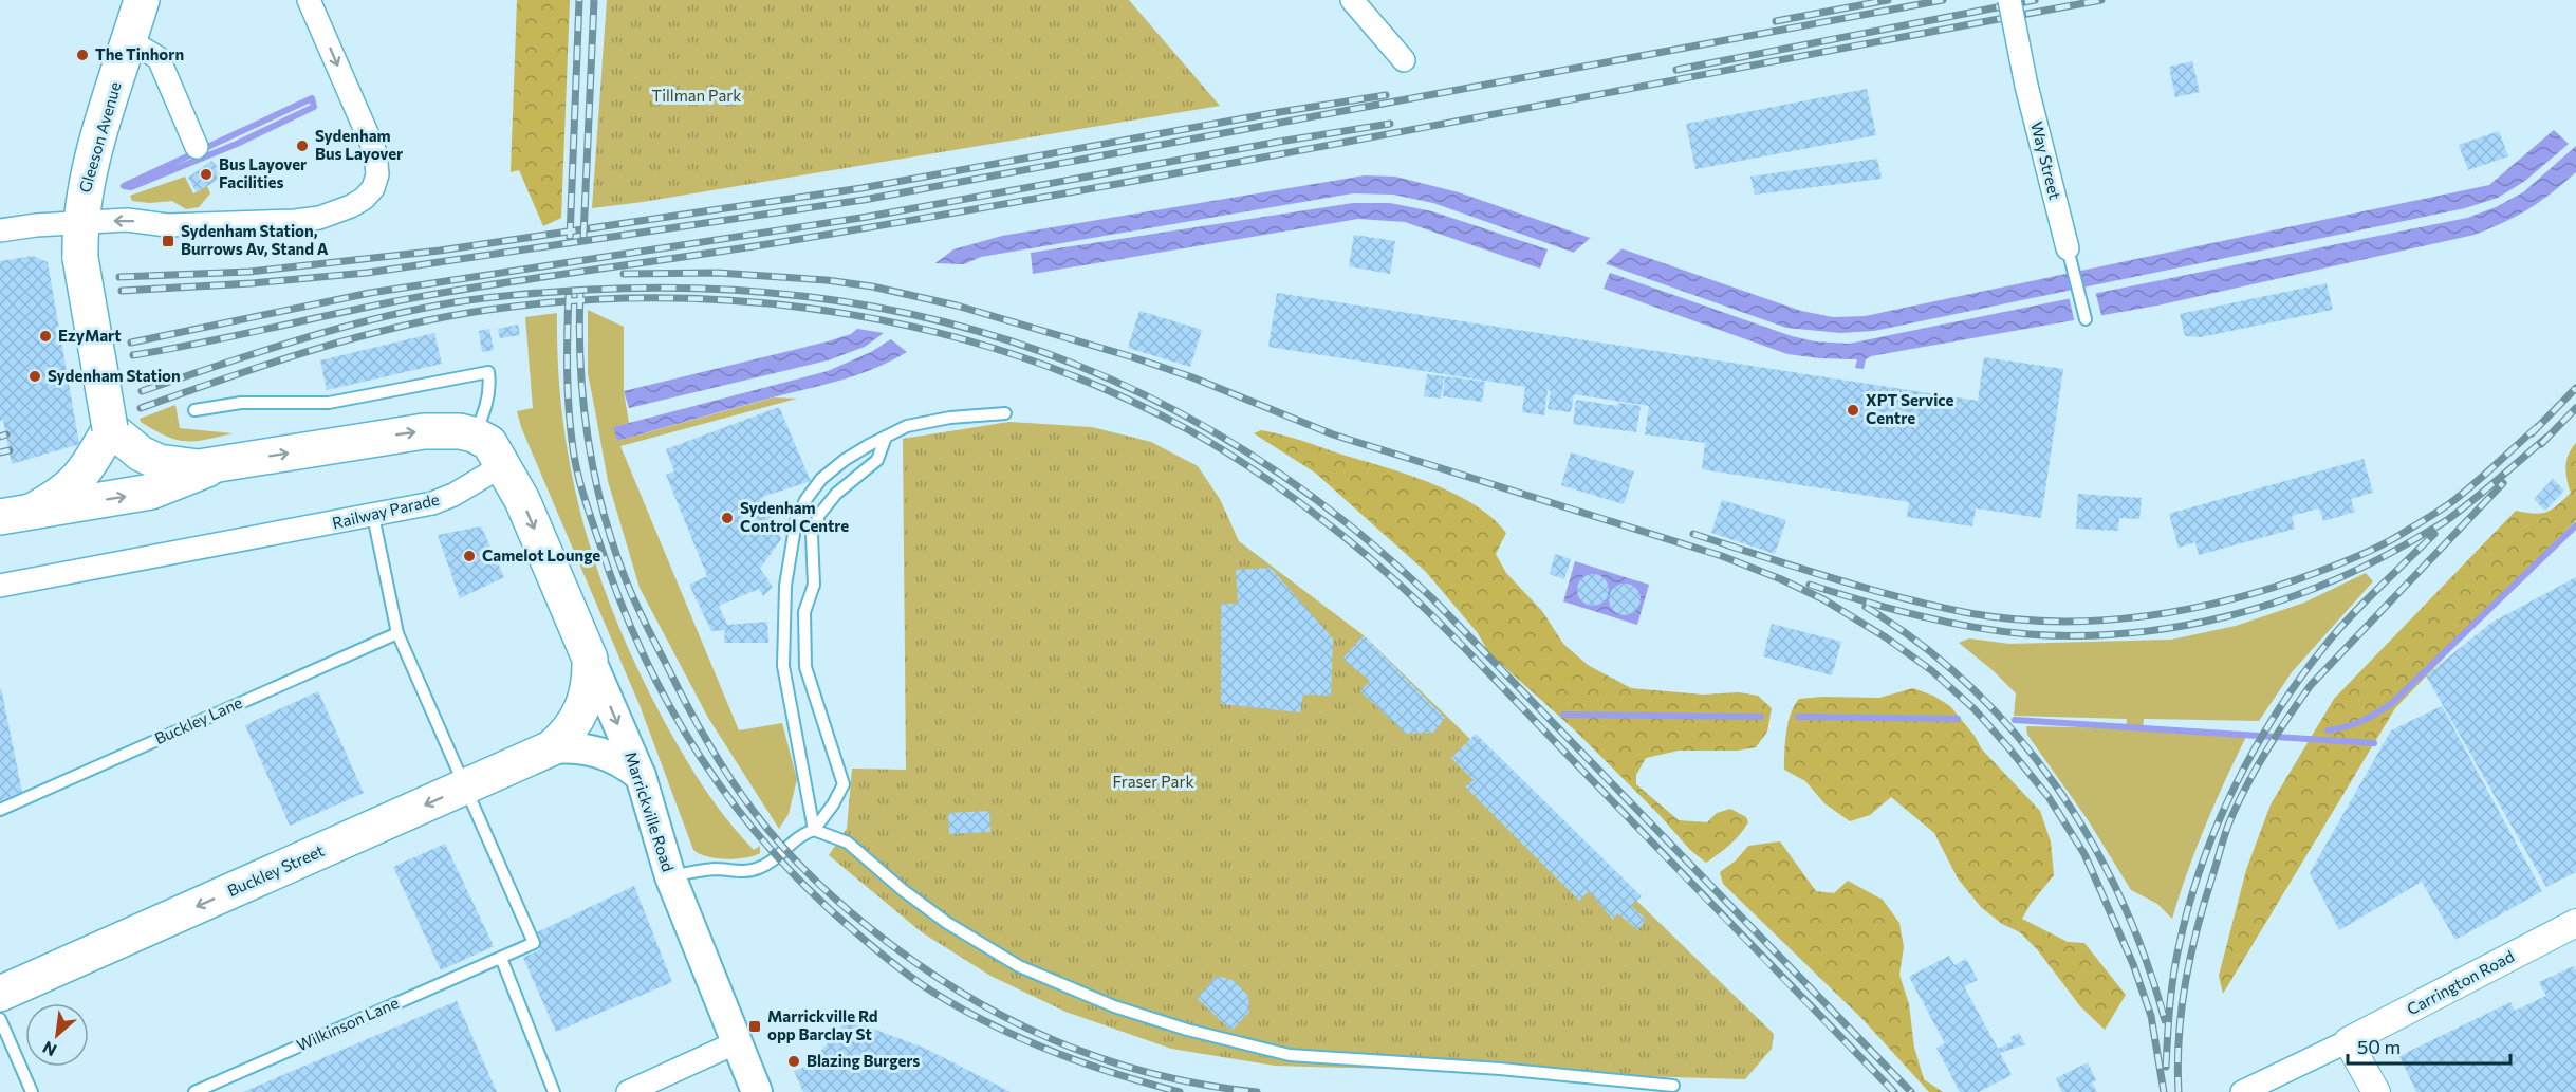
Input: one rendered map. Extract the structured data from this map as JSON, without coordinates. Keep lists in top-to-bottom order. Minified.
{"streets":{"main road":["Gleeson Avenue","Marrickville Road","Buckley Street"],"street":["Way Street","Railway Parade","Carrington Road"],"lane":["Buckley Lane","Wilkinson Lane"]},"crossings":[["Railway Parade","Marrickville Road"],["Marrickville Road","Buckley Street"],["Buckley Street","Wilkinson Lane"]],"one_way":["Marrickville Road","Buckley Street"],"parks":["Tillman Park","Fraser Park"],"places":{"other":["The Tinhorn","Sydenham Bus Layover","Bus Layover Facilities","EzyMart","Sydenham Station","XPT Service Centre","Sydenham Control Centre","Camelot Lounge","Blazing Burgers"],"transit":["Sydenham Station, Burrows Av, Stand A","Marrickville Rd opp Barclay St"]},"scale_bar":"50 m","north":"bottom left"}
